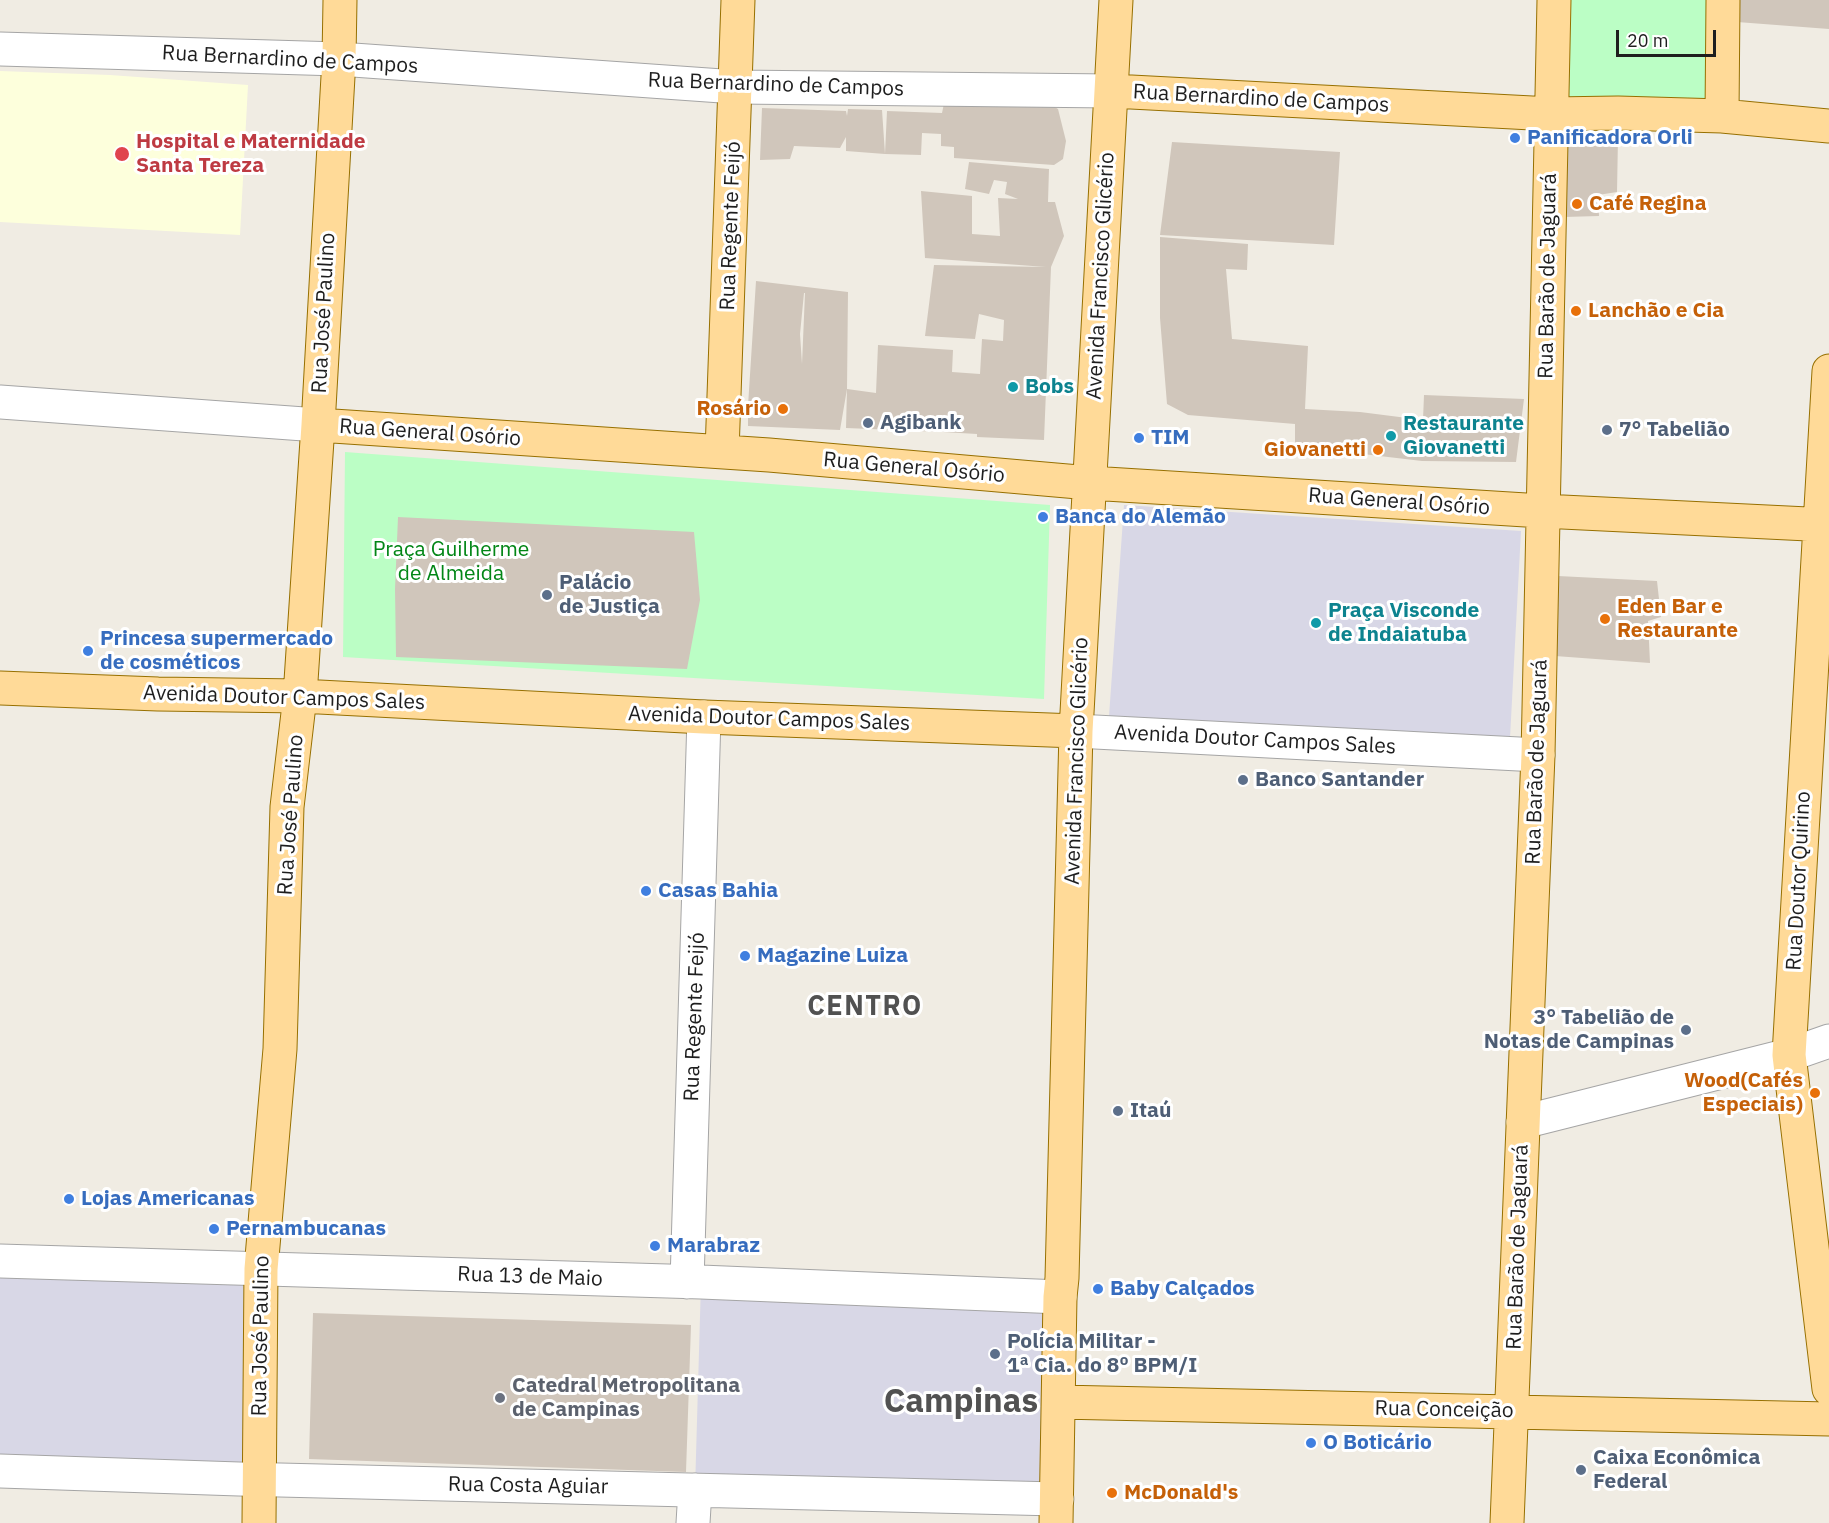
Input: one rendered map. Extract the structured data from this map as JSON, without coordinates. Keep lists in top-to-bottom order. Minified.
{"streets":{"main road":["Rua Bernardino de Campos","Rua Regente Feijó","Avenida Francisco Glicério","Rua Barão de Jaguará","Rua José Paulino","Rua General Osório","Avenida Doutor Campos Sales","Rua Doutor Quirino","Rua Conceição"],"street":["Rua 13 de Maio","Rua Costa Aguiar"]},"crossings":[["Rua Bernardino de Campos","Rua Regente Feijó"],["Rua Bernardino de Campos","Avenida Francisco Glicério"],["Rua Bernardino de Campos","Rua Barão de Jaguará"],["Rua Bernardino de Campos","Rua José Paulino"],["Rua Regente Feijó","Rua General Osório"],["Rua Regente Feijó","Avenida Doutor Campos Sales"],["Rua Regente Feijó","Rua 13 de Maio"],["Avenida Francisco Glicério","Rua General Osório"],["Avenida Francisco Glicério","Avenida Doutor Campos Sales"],["Avenida Francisco Glicério","Rua 13 de Maio"],["Avenida Francisco Glicério","Rua Conceição"],["Avenida Francisco Glicério","Rua Costa Aguiar"],["Rua Barão de Jaguará","Rua General Osório"],["Rua Barão de Jaguará","Avenida Doutor Campos Sales"],["Rua Barão de Jaguará","Rua Conceição"],["Rua José Paulino","Rua General Osório"],["Rua José Paulino","Avenida Doutor Campos Sales"],["Rua José Paulino","Rua 13 de Maio"],["Rua José Paulino","Rua Costa Aguiar"],["Rua General Osório","Rua Doutor Quirino"]],"districts":["CENTRO","Campinas"],"parks":["Praça Guilherme de Almeida"],"places":["Panificadora Orli","Hospital e Maternidade Santa Tereza","Café Regina","Lanchão e Cia","Bobs","Rosário","Agibank","7° Tabelião","Restaurante Giovanetti","TIM","Giovanetti","Banca do Alemão","Palácio de Justiça","Eden Bar e Restaurante","Praça Visconde de Indaiatuba","Princesa supermercado de cosméticos","Banco Santander","Casas Bahia","Magazine Luiza","3° Tabelião de Notas de Campinas","Wood(Cafés Especiais)","Itaú","Lojas Americanas","Pernambucanas","Marabraz","Baby Calçados","Polícia Militar - 1ª Cia. do 8º BPM/I","Catedral Metropolitana de Campinas","O Boticário","Caixa Econômica Federal","McDonald's"],"scale_bar":"20 m"}
